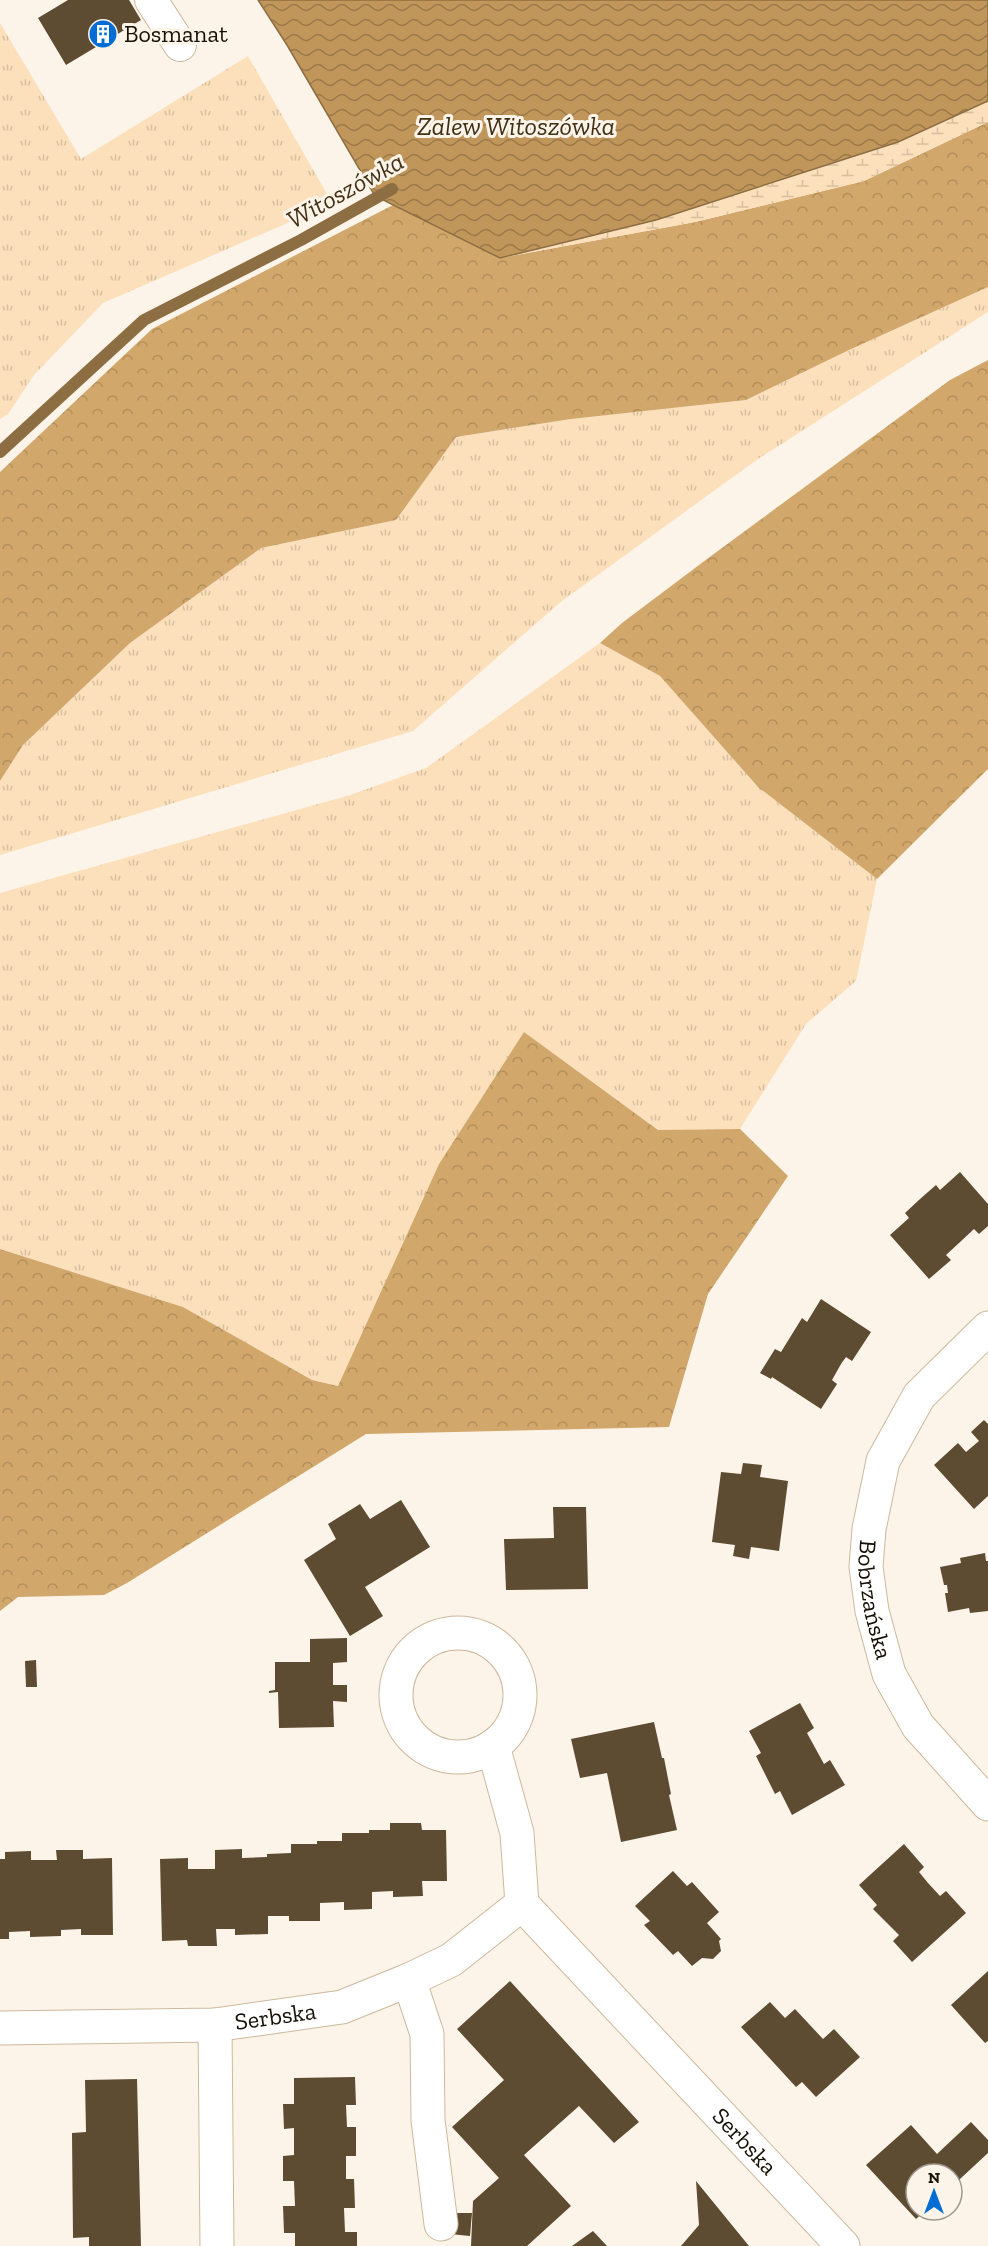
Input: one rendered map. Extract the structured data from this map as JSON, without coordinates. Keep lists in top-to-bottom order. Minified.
{"streets":{"street":["Bobrzańska","Serbska"]},"water":["Zalew Witoszówka","Witoszówka"],"places":{"building":["Bosmanat"]},"north":"top"}
